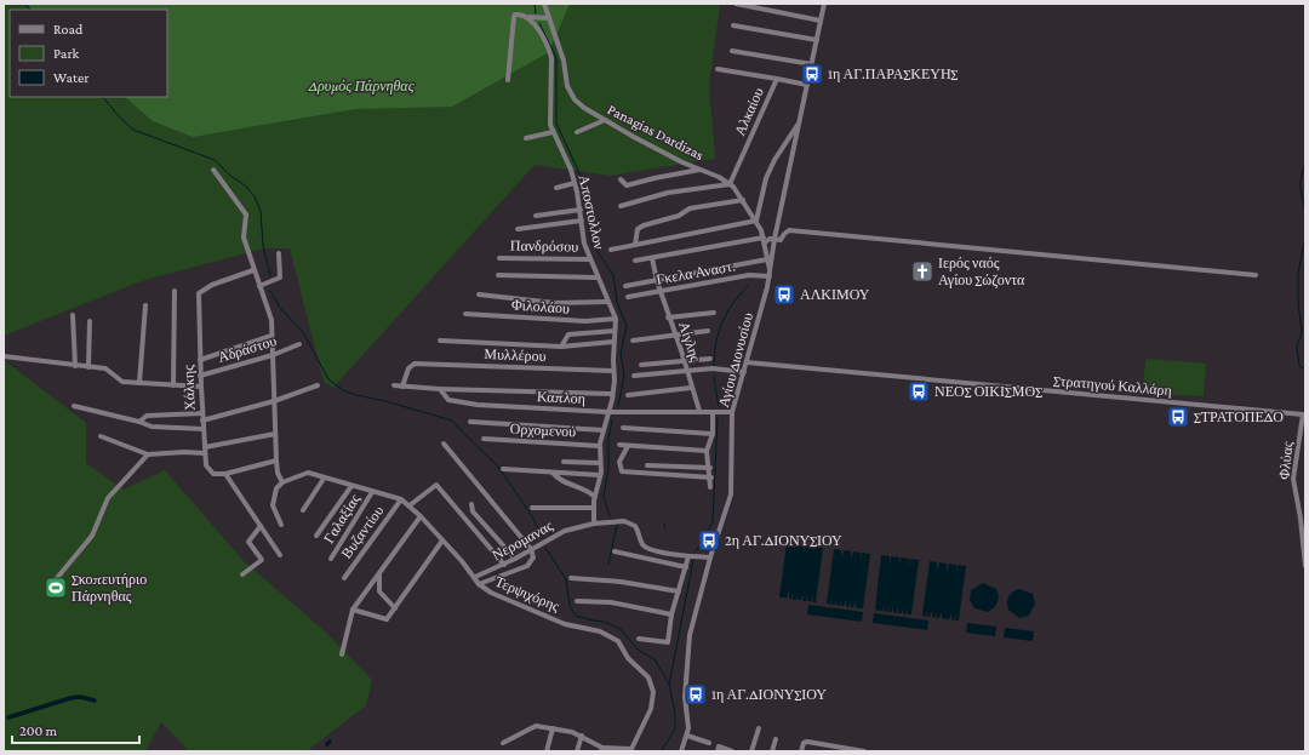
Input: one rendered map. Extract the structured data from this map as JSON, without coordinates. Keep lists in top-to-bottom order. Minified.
{"streets":{"street":["Αλκαίου","Panagias Dardizas","Αποστολλον","Πανδρόσου","Γκελα Αναστ.","Φιλολάου","Αίγλης","Αδράστου","Μυλλέρου","Αγίου Διονυσίου","Στρατηγού Καλλάρη","Χάλκης","Καπλοη","Ορχομενού","Φλύας","Γαλαξίας","Βυζαντίου","Νερομανας","Τερψιχόρης"]},"crossings":[["Αλκαίου","Panagias Dardizas"],["Αλκαίου","Αγίου Διονυσίου"],["Panagias Dardizas","Γκελα Αναστ."],["Panagias Dardizas","Αγίου Διονυσίου"],["Αποστολλον","Πανδρόσου"],["Αποστολλον","Φιλολάου"],["Γκελα Αναστ.","Αίγλης"],["Γκελα Αναστ.","Αγίου Διονυσίου"],["Αίγλης","Καπλοη"],["Αδράστου","Χάλκης"],["Αγίου Διονυσίου","Στρατηγού Καλλάρη"],["Αγίου Διονυσίου","Καπλοη"],["Αγίου Διονυσίου","Νερομανας"],["Στρατηγού Καλλάρη","Φλύας"],["Γαλαξίας","Τερψιχόρης"],["Βυζαντίου","Τερψιχόρης"],["Νερομανας","Τερψιχόρης"]],"parks":["Δρυμός Πάρνηθας"],"places":{"bus stop":["1η ΑΓ.ΠΑΡΑΣΚΕΥΗΣ","ΑΛΚΙΜΟΥ","ΝΕΟΣ ΟΙΚΙΣΜΟΣ","ΣΤΡΑΤΟΠΕΔΟ","2η ΑΓ.ΔΙΟΝΥΣΙΟΥ","1η ΑΓ.ΔΙΟΝΥΣΙΟΥ"],"church":["Ιερός ναός Αγίου Σώζοντα"],"sports":["Σκοπευτήριο Πάρνηθας"]},"legend":["Road","Park","Water"],"scale_bar":"200 m"}
